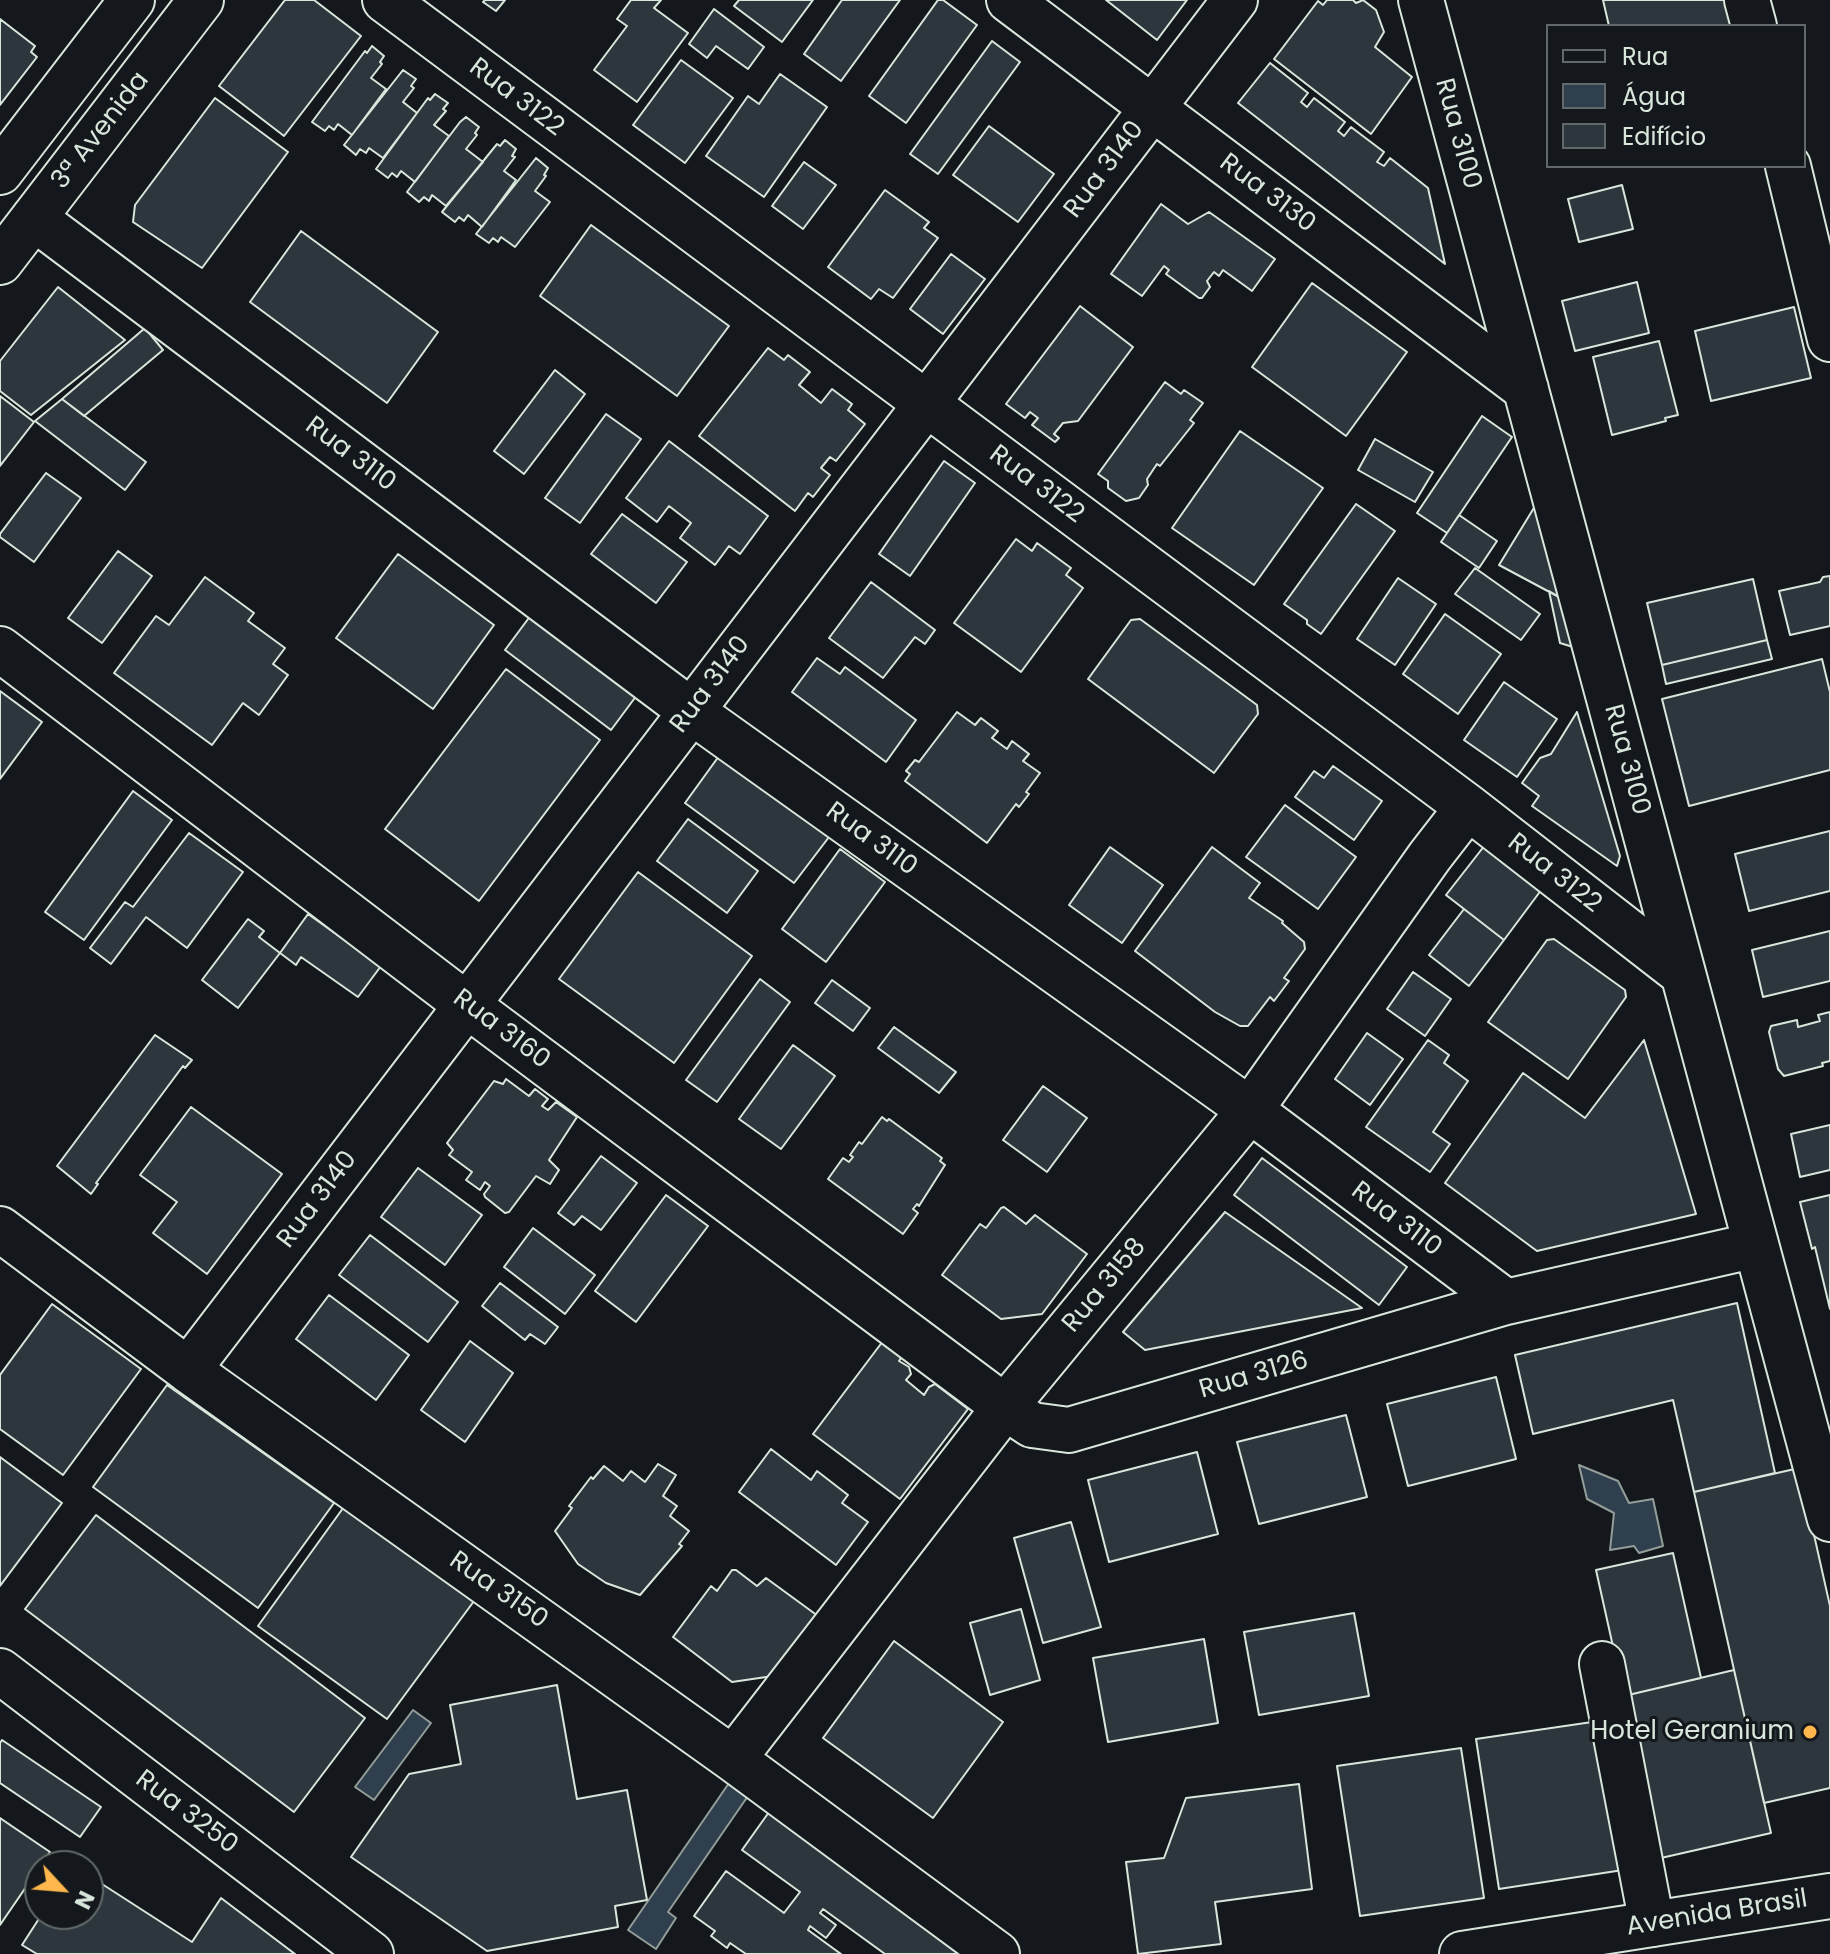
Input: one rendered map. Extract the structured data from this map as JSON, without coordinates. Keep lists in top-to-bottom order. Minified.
{"streets":{"street":["Rua 3122","3ª Avenida","Rua 3100","Rua 3140","Rua 3130","Rua 3110","Rua 3160","Rua 3158","Rua 3126","Rua 3150","Rua 3250","Avenida Brasil"]},"crossings":[["Rua 3122","Rua 3100"],["Rua 3122","Rua 3140"],["Rua 3122","Rua 3158"],["3ª Avenida","Rua 3110"],["Rua 3100","Rua 3130"],["Rua 3140","Rua 3130"],["Rua 3140","Rua 3110"],["Rua 3140","Rua 3160"],["Rua 3140","Rua 3150"],["Rua 3110","Rua 3158"],["Rua 3110","Rua 3126"],["Rua 3160","Rua 3158"],["Rua 3160","Rua 3126"],["Rua 3158","Rua 3126"],["Rua 3158","Rua 3150"]],"places":["Hotel Geranium"],"legend":["Rua","Água","Edifício"],"north":"bottom right"}
